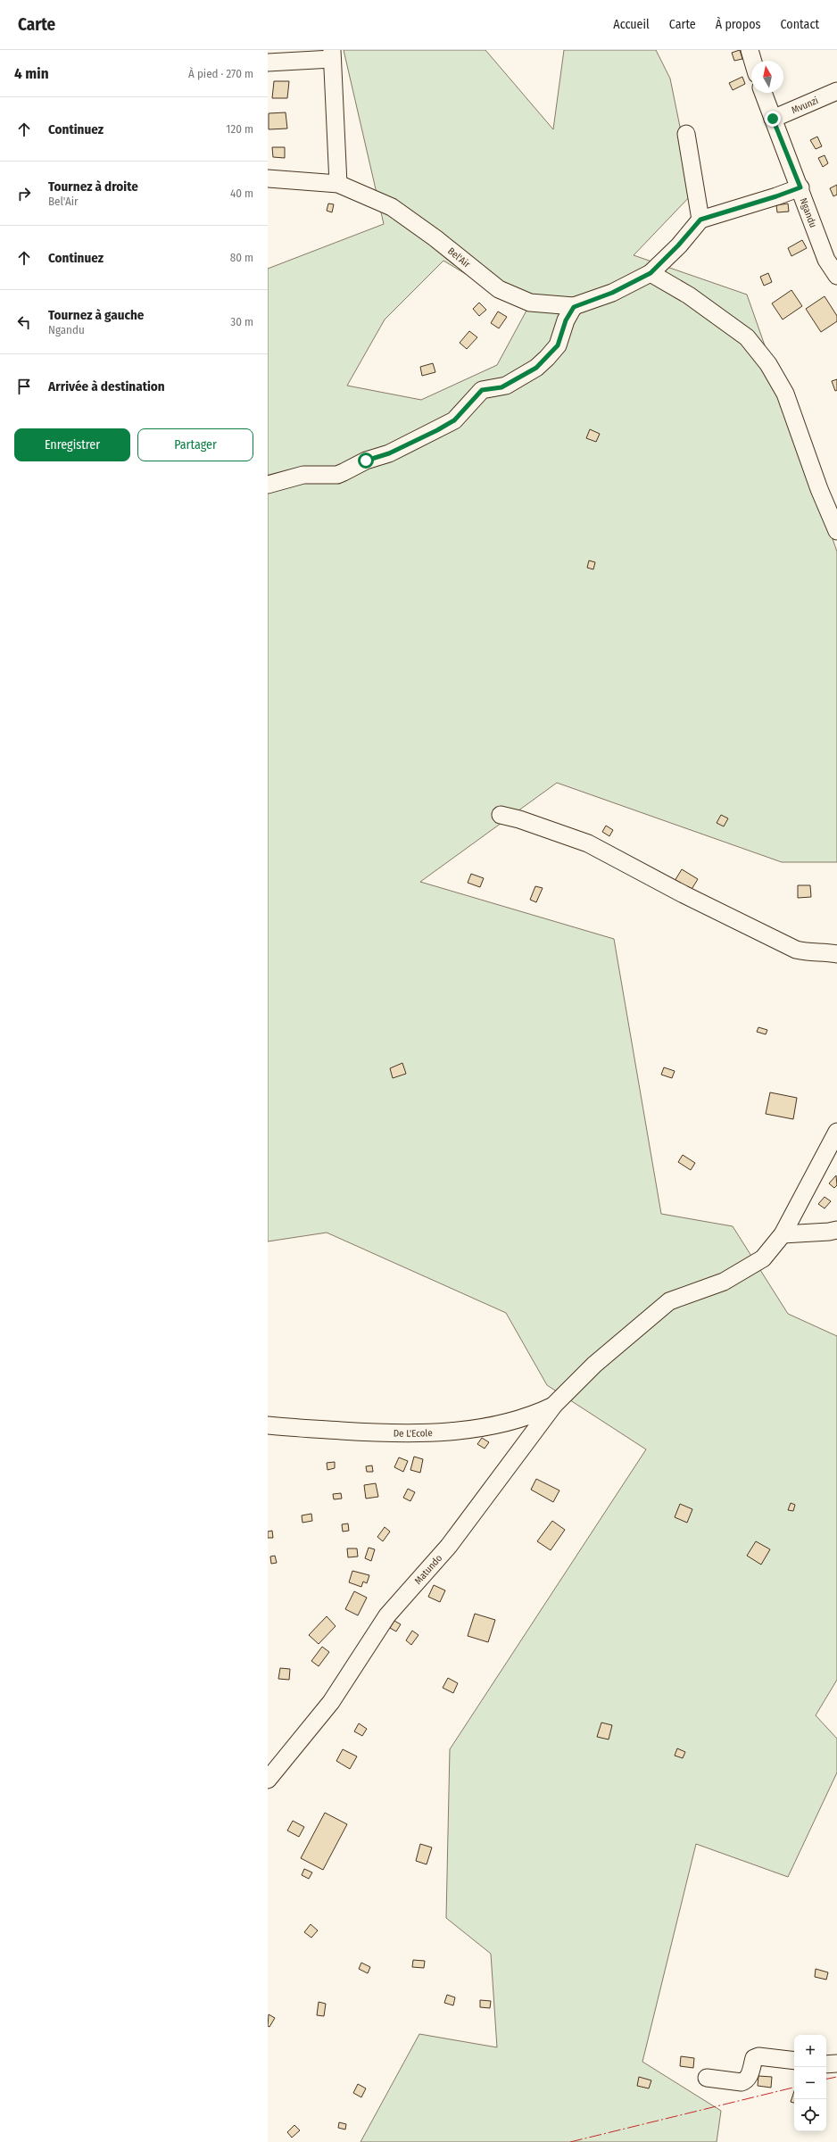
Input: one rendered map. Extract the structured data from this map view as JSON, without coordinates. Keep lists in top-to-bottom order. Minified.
{"streets":{"street":["Mvunzi","Ngandu","Bel'Air","De L'Ecole","Matundo"]},"crossings":[["Mvunzi","Ngandu"],["De L'Ecole","Matundo"]],"north":"top","page":{"header":"Carte","nav":["Accueil","Carte","À propos","Contact"],"heading":["4 min","À pied · 270 m"],"list":[["Continuez","120 m"],["Tournez à droite","Bel'Air","40 m"],["Continuez","80 m"],["Tournez à gauche","Ngandu","30 m"],"Arrivée à destination"],"buttons":["Enregistrer","Partager"],"map_buttons":["+","−"]}}
